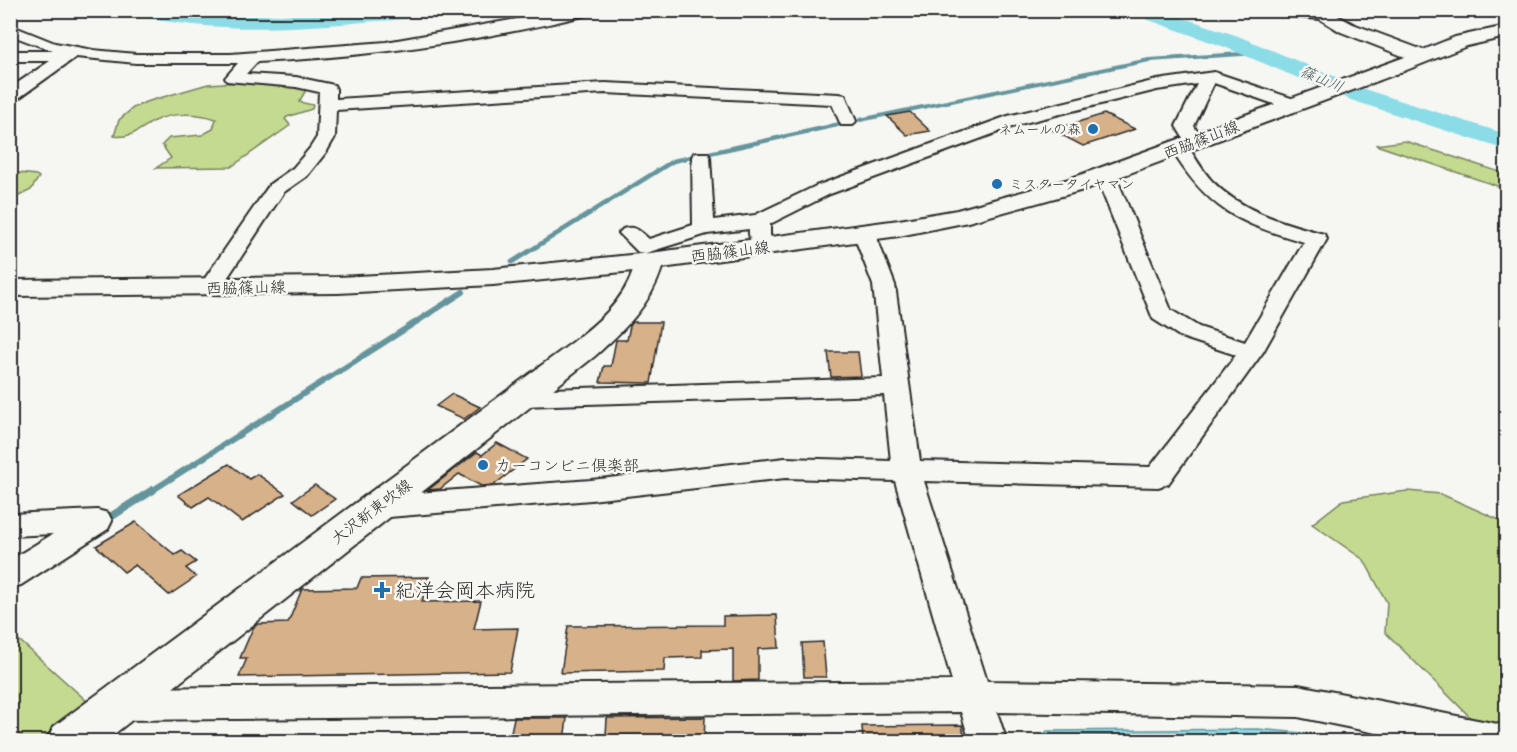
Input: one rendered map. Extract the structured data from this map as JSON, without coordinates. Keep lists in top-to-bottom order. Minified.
{"streets":{"main road":["西脇篠山線","大沢新東吹線"]},"crossings":[["西脇篠山線","大沢新東吹線"]],"water":["篠山川"],"places":{"other":["ネムールの森","ミスタータイヤマン","カーコンビニ倶楽部"],"health":["紀洋会岡本病院"]}}
